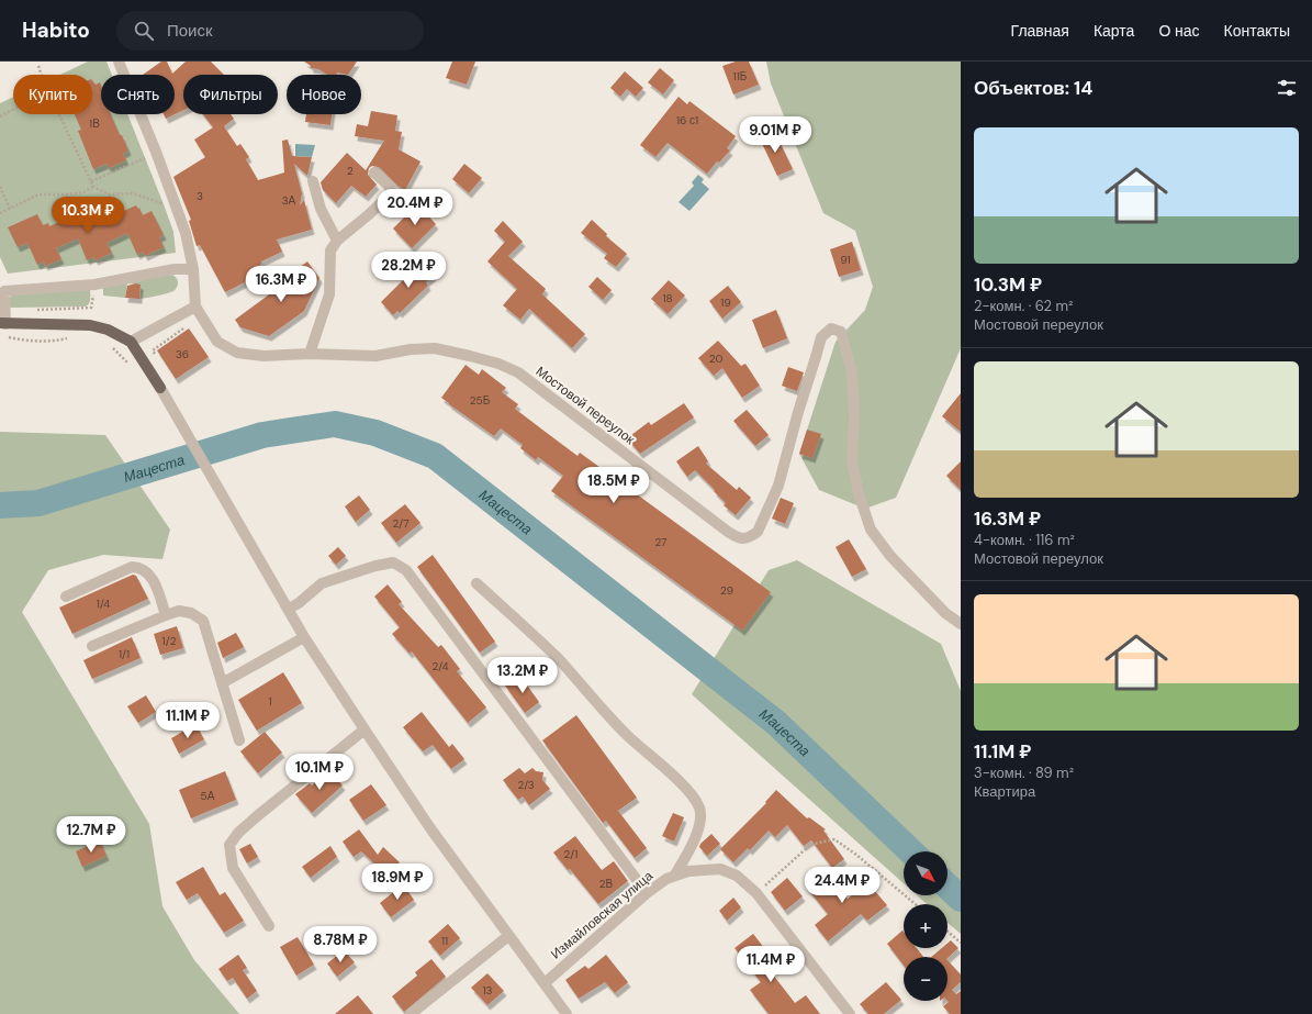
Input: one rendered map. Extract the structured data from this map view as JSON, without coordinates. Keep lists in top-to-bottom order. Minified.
{"streets":{"street":["Мостовой переулок","Измайловская улица"]},"water":["Мацеста"],"house_numbers":["11Б","16 с1","1В","2","3","3А","91","18","19","36","20","25Б","2/7","27","29","1/4","1/2","1/1","2/4","1","2/3","5А","2/1","2В","11","13"],"north":"bottom right","page":{"header":"Habito","search":"Поиск","nav":["Главная","Карта","О нас","Контакты"],"heading":"Объектов: 14","chip":["Купить","Снять","Фильтры","Новое"],"list":[{"name":"10.3M ₽","note":"2-комн. · 62 m² · Мостовой переулок"},{"name":"16.3M ₽","note":"4-комн. · 116 m² · Мостовой переулок"},{"name":"11.1M ₽","note":"3-комн. · 89 m² · Квартира"}],"price":["9.01M ₽","20.4M ₽","10.3M ₽","28.2M ₽","16.3M ₽","18.5M ₽","13.2M ₽","11.1M ₽","10.1M ₽","12.7M ₽","18.9M ₽","24.4M ₽","8.78M ₽","11.4M ₽"],"map_buttons":["+","−"]}}
